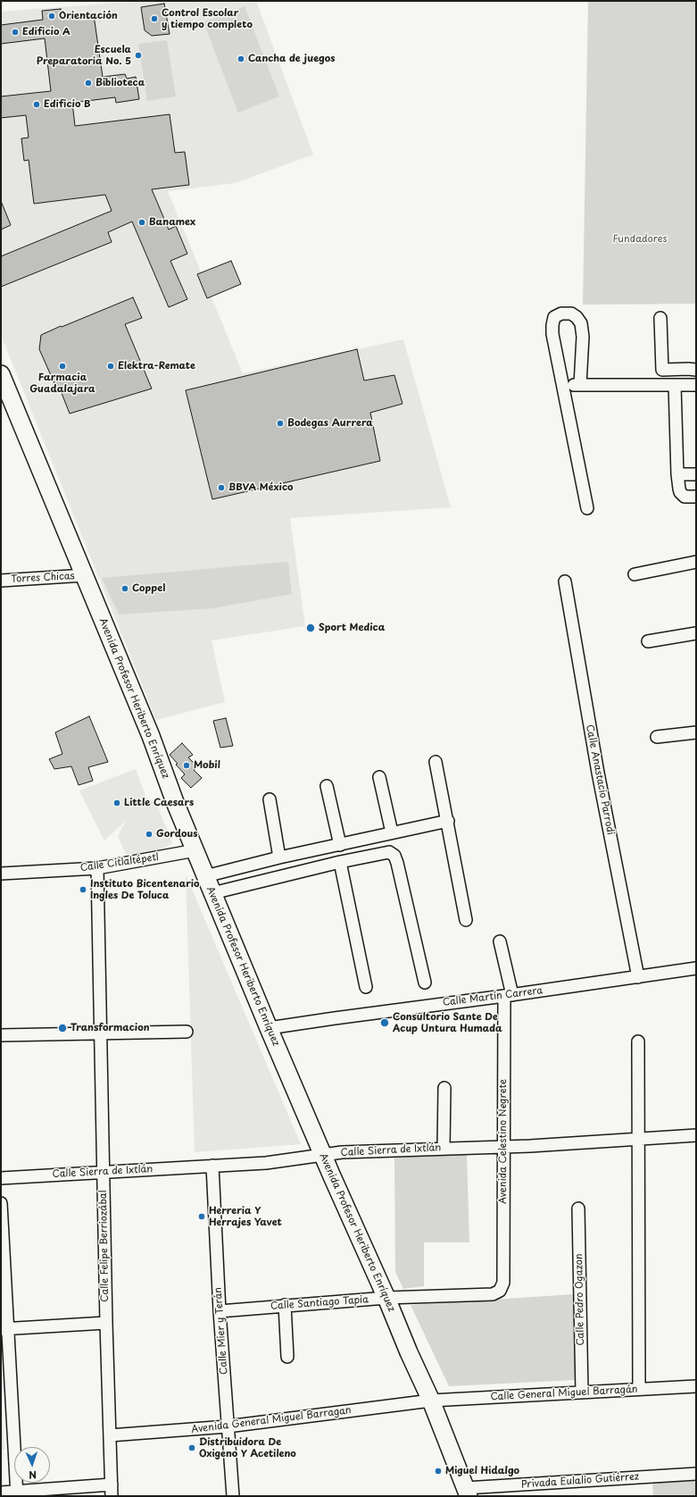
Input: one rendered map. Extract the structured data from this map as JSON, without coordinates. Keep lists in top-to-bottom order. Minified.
{"streets":{"main road":["Avenida Profesor Heriberto Enríquez"],"street":["Torres Chicas","Calle Anastacio Parrodi","Calle Citlaltépetl","Calle Martín Carrera","Avenida Celestino Negrete","Calle Sierra de Ixtlán","Calle Felipe Berriozábal","Calle Pedro Ogazon","Calle Santiago Tapia","Calle Mier y Terán","Calle General Miguel Barragán","Avenida General Miguel Barragan","Privada Eulalio Gutiérrez"]},"crossings":[["Torres Chicas","Avenida Profesor Heriberto Enríquez"],["Avenida Profesor Heriberto Enríquez","Calle Citlaltépetl"],["Avenida Profesor Heriberto Enríquez","Calle Martín Carrera"],["Avenida Profesor Heriberto Enríquez","Calle Sierra de Ixtlán"],["Avenida Profesor Heriberto Enríquez","Calle Santiago Tapia"],["Avenida Profesor Heriberto Enríquez","Calle General Miguel Barragán"],["Avenida Profesor Heriberto Enríquez","Avenida General Miguel Barragan"],["Avenida Profesor Heriberto Enríquez","Privada Eulalio Gutiérrez"],["Calle Anastacio Parrodi","Calle Martín Carrera"],["Calle Citlaltépetl","Calle Felipe Berriozábal"],["Calle Martín Carrera","Avenida Celestino Negrete"],["Avenida Celestino Negrete","Calle Sierra de Ixtlán"],["Avenida Celestino Negrete","Calle Santiago Tapia"],["Calle Sierra de Ixtlán","Calle Felipe Berriozábal"],["Calle Sierra de Ixtlán","Calle Mier y Terán"],["Calle Felipe Berriozábal","Avenida General Miguel Barragan"],["Calle Pedro Ogazon","Calle General Miguel Barragán"],["Calle Santiago Tapia","Calle Mier y Terán"],["Calle Mier y Terán","Avenida General Miguel Barragan"],["Calle General Miguel Barragán","Avenida General Miguel Barragan"]],"parks":["Fundadores"],"places":["Orientación","Control Escolar y tiempo completo","Edificio A","Escuela Preparatoria No. 5","Cancha de juegos","Biblioteca","Edificio B","Banamex","Farmacia Guadalajara","Elektra-Remate","Bodegas Aurrera","BBVA México","Coppel","Sport Medica","Mobil","Little Caesars","Gordous","Instituto Bicentenario Ingles De Toluca","Consultorio Sante De Acup Untura Humada","Transformacion","Herreria Y Herrajes Yavet","Distribuidora De Oxigeno Y Acetileno","Miguel Hidalgo"],"north":"bottom"}
